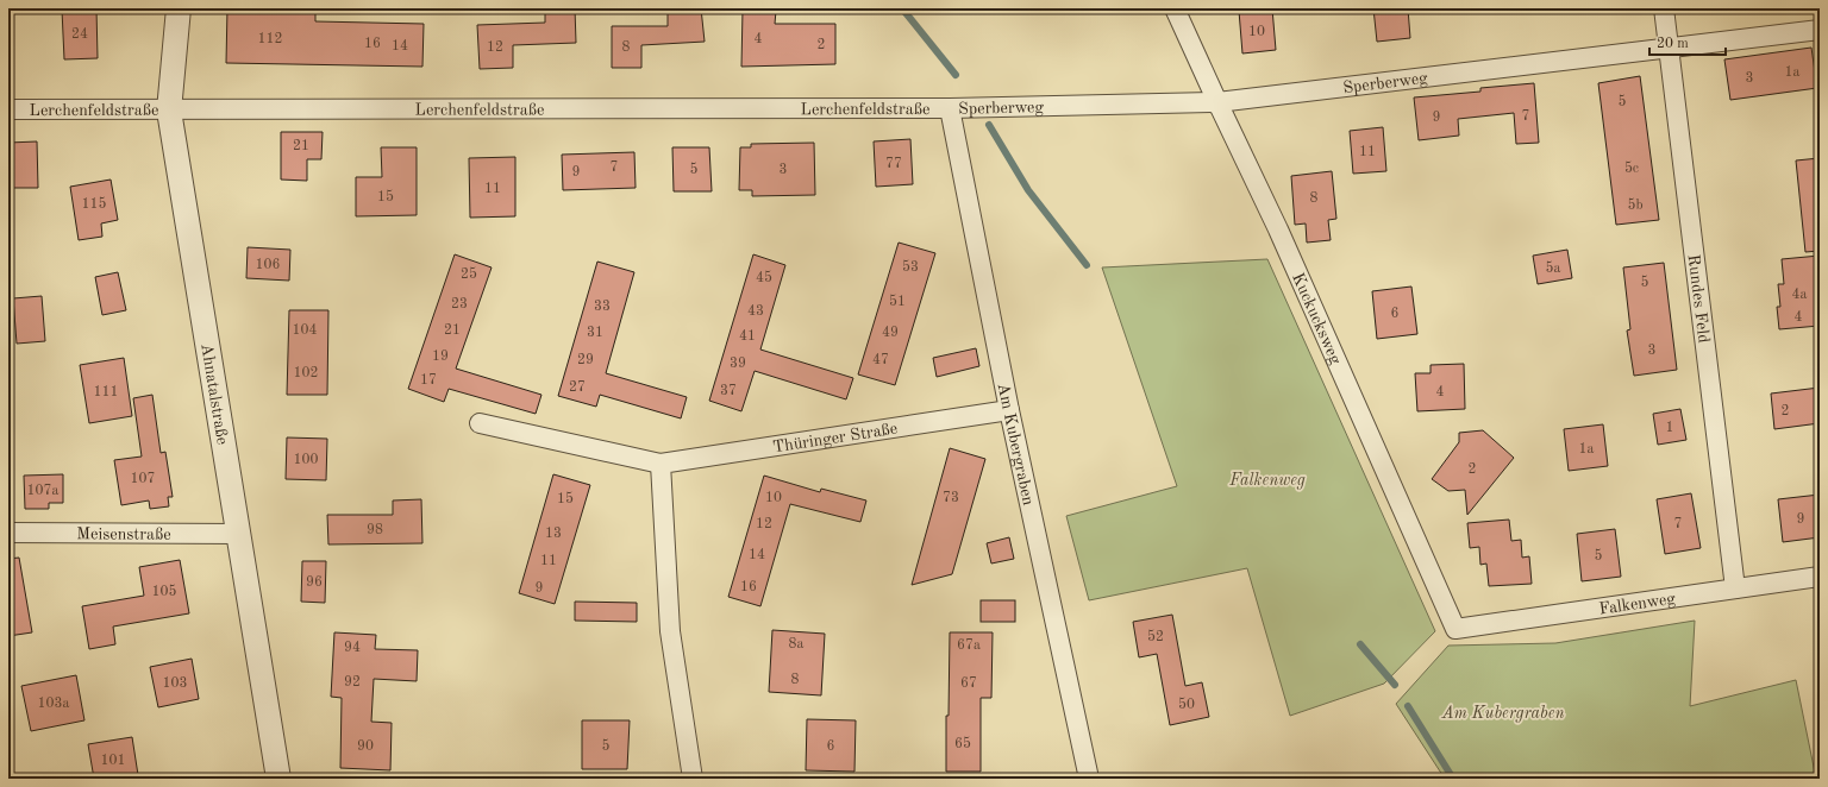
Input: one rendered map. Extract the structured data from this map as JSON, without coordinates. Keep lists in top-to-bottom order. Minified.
{"streets":{"street":["Sperberweg","Lerchenfeldstraße","Rundes Feld","Kuckucksweg","Ahnatalstraße","Thüringer Straße","Am Kubergraben","Meisenstraße","Falkenweg"]},"crossings":[["Sperberweg","Lerchenfeldstraße"],["Sperberweg","Rundes Feld"],["Sperberweg","Kuckucksweg"],["Sperberweg","Am Kubergraben"],["Lerchenfeldstraße","Ahnatalstraße"],["Lerchenfeldstraße","Am Kubergraben"],["Rundes Feld","Falkenweg"],["Kuckucksweg","Falkenweg"],["Ahnatalstraße","Meisenstraße"],["Thüringer Straße","Am Kubergraben"]],"parks":["Falkenweg","Am Kubergraben"],"house_numbers":["10","24","112","4","16","2","14","12","8","1a","3","5","7","9","21","11","77","7","5c","5","3","9","11","15","8","115","5b","106","53","5a","25","45","5","4a","51","23","33","43","6","4","104","21","31","49","41","3","19","29","47","39","102","17","27","37","111","4","2","1","1a","100","2","107","107a","10","73","15","9","12","7","98","13","14","5","11","96","16","9","105","52","8a","67a","94","8","92","103","67","103a","50","65","90","5","6","101"],"scale_bar":"20 m"}
